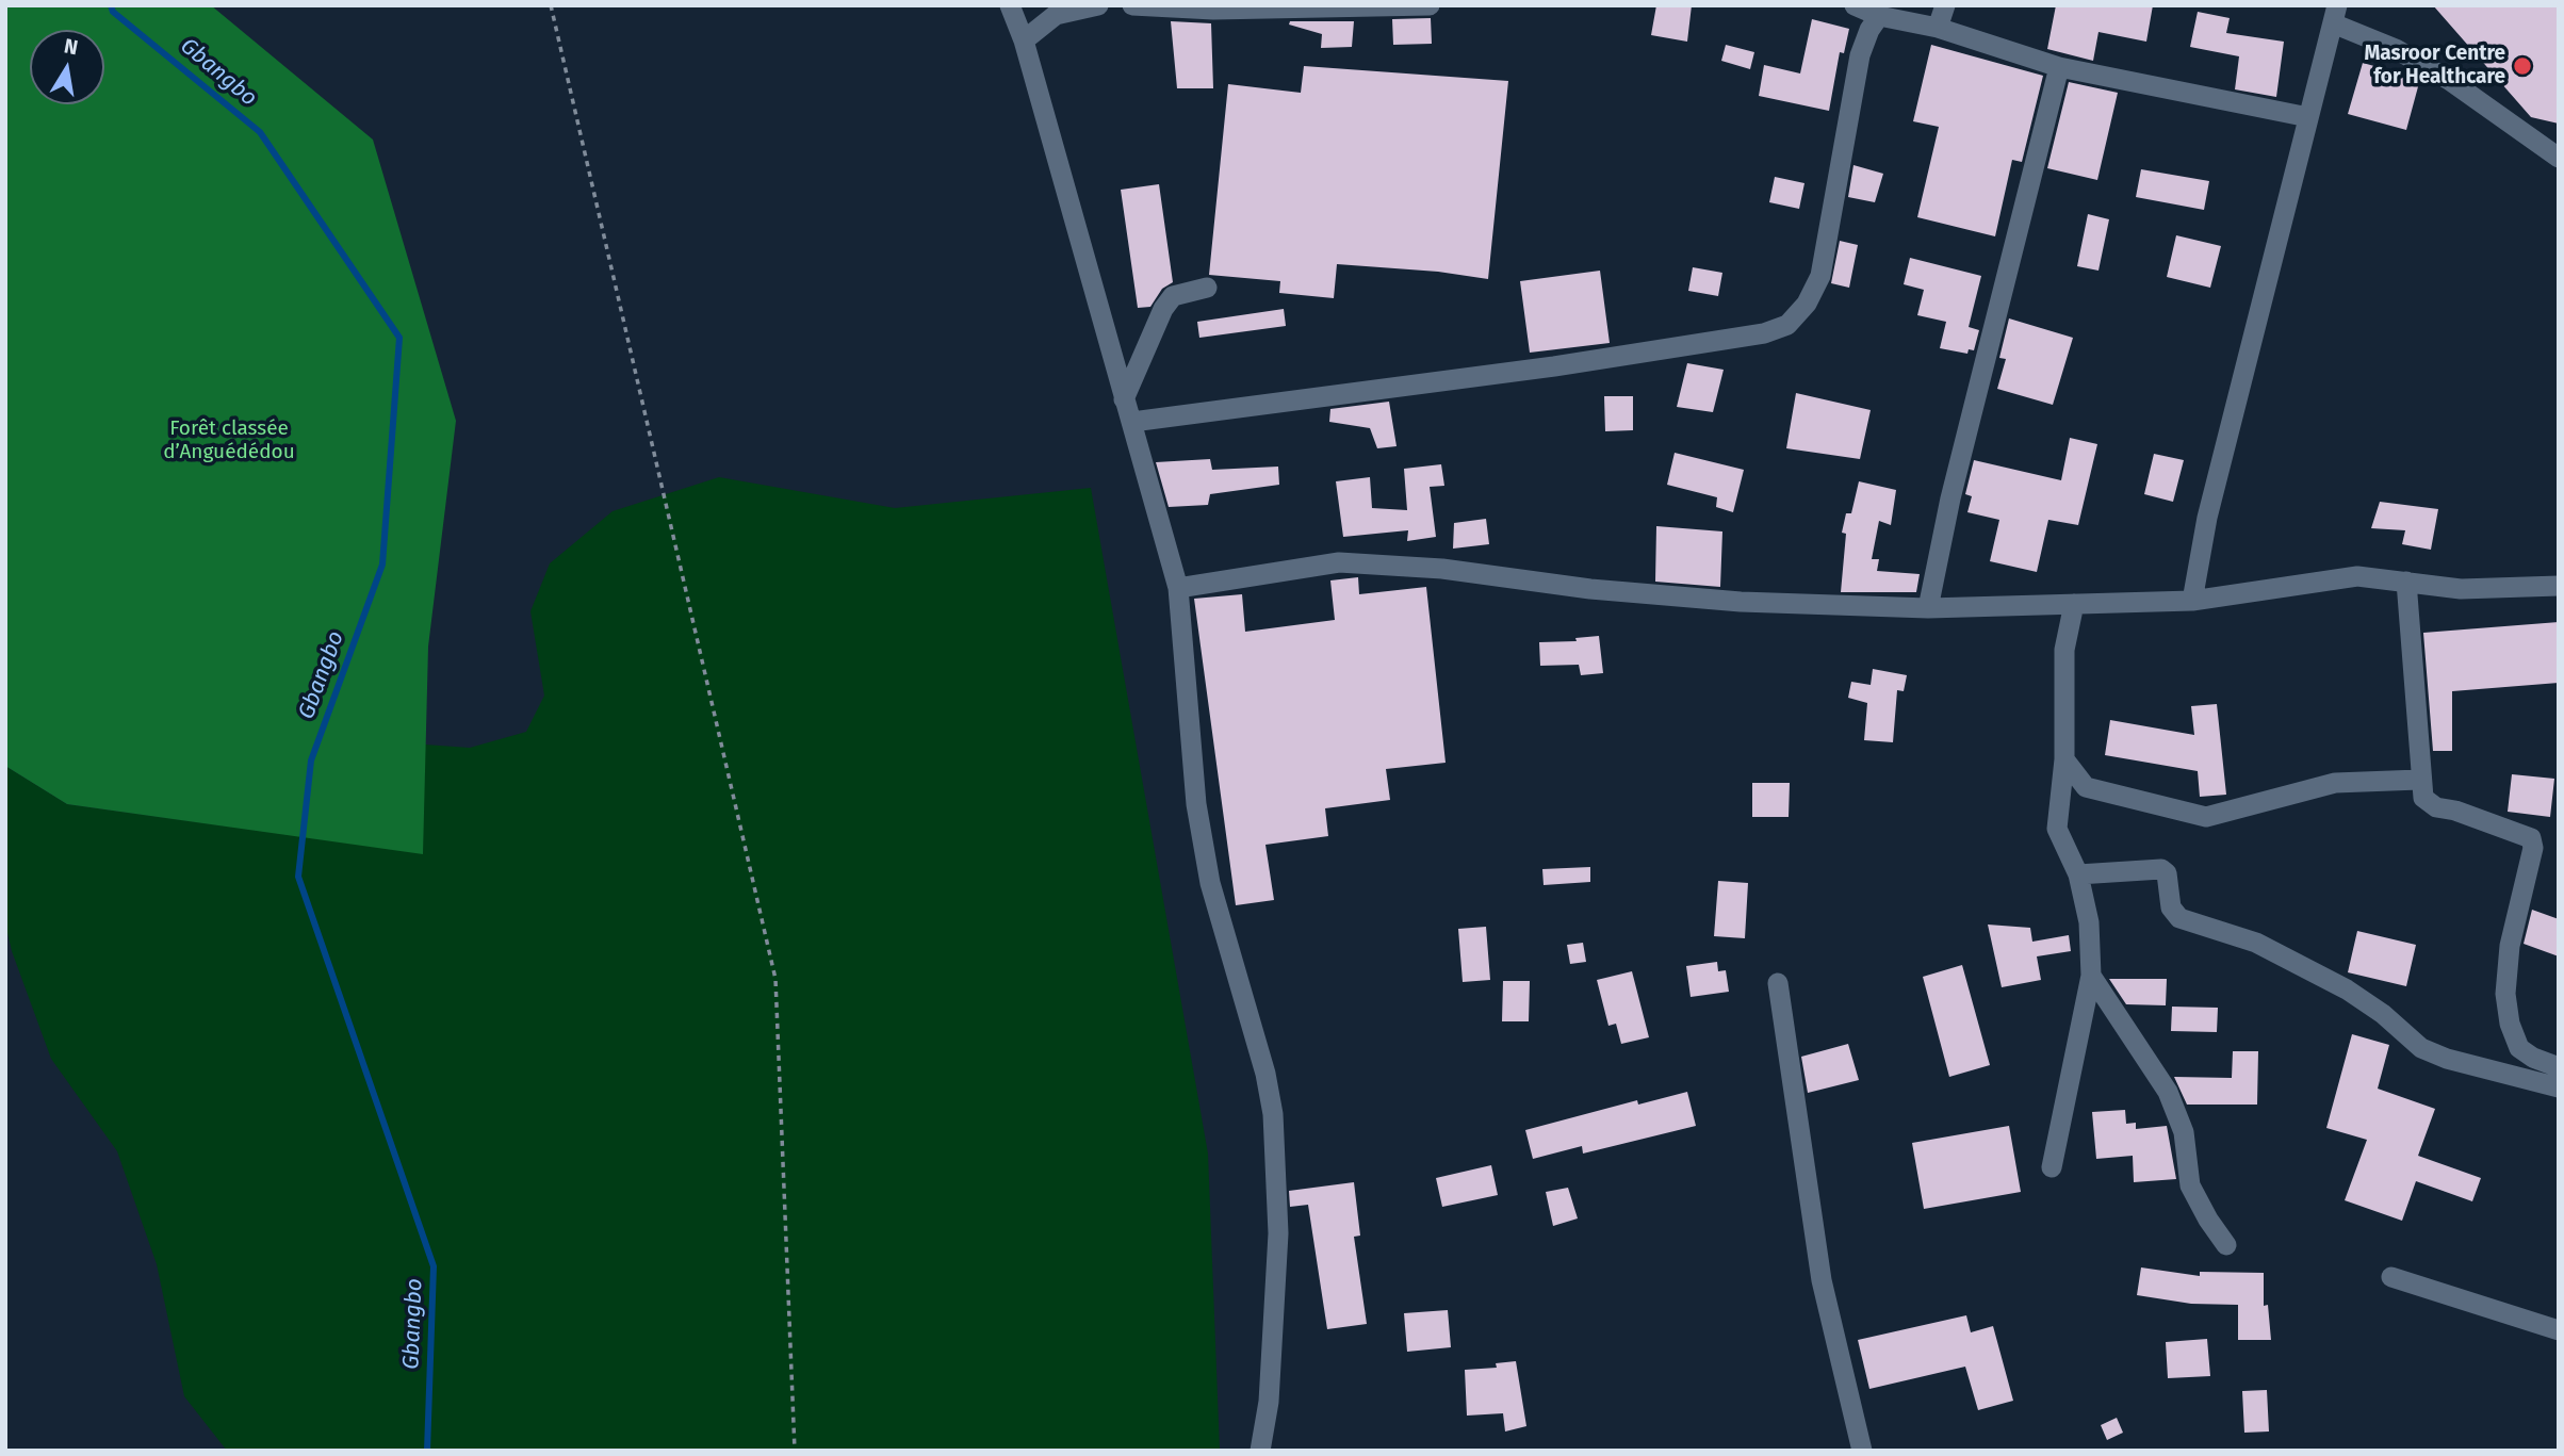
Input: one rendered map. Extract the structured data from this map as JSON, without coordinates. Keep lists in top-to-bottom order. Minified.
{"water":["Gbangbo"],"parks":["Forêt classée d’Anguédédou"],"places":["Masroor Centre for Healthcare"],"north":"top"}
